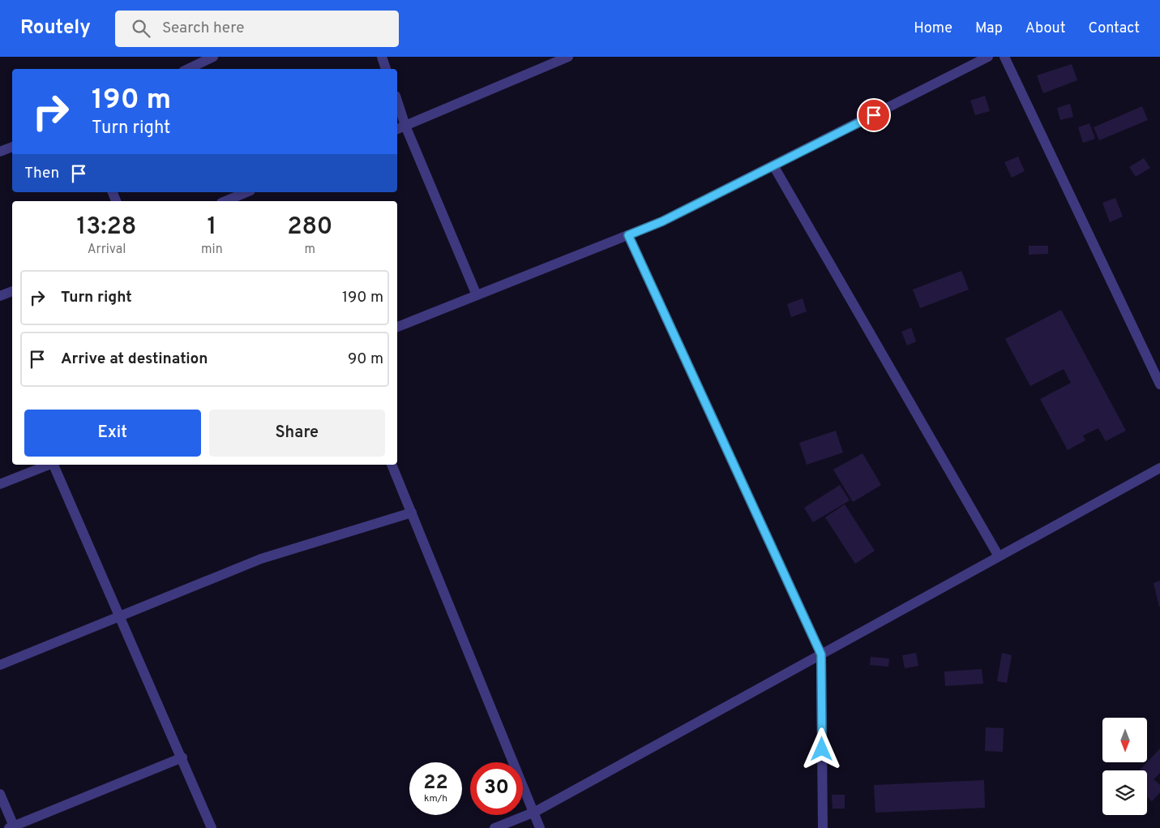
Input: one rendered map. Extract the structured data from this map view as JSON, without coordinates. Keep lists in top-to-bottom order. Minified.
{"north":"bottom","page":{"header":"Routely","search":"Search here","nav":["Home","Map","About","Contact"],"turn":["190 m","Turn right"],"then":"Then","eta":["13:28","Arrival","1","min","280","m"],"list":[{"name":"Turn right","value":"190 m"},{"name":"Arrive at destination","value":"90 m"}],"buttons":["Exit","Share"],"speed":"22 km/h","limit":"30"}}
